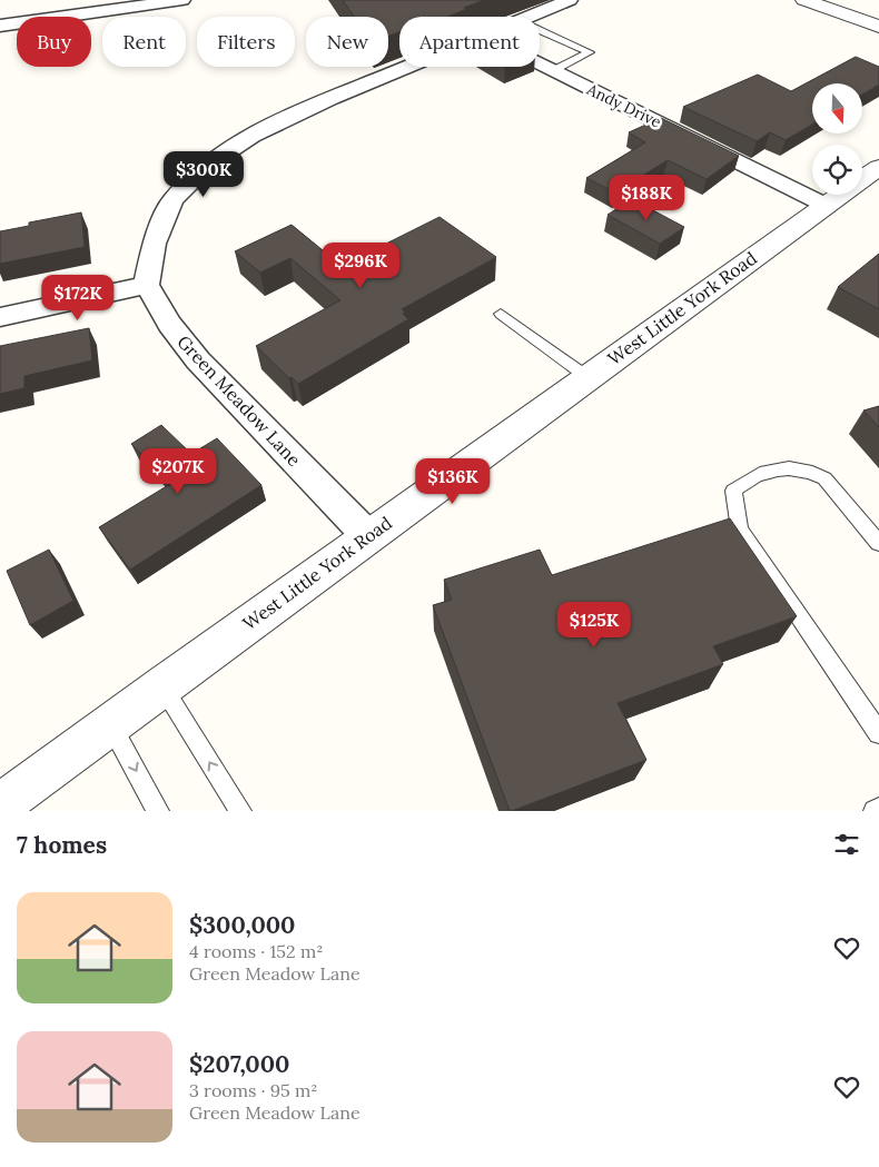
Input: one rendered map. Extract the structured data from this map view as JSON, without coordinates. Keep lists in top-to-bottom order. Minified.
{"streets":{"street":["Andy Drive","West Little York Road","Green Meadow Lane"]},"crossings":[["Andy Drive","West Little York Road"],["West Little York Road","Green Meadow Lane"]],"north":"bottom","page":{"chip":["Buy","Rent","Filters","New","Apartment"],"price":["$300K","$188K","$296K","$172K","$207K","$136K","$125K"],"heading":"7 homes","list":[{"name":"$300,000","note":"4 rooms · 152 m² · Green Meadow Lane"},{"name":"$207,000","note":"3 rooms · 95 m² · Green Meadow Lane"}]}}
